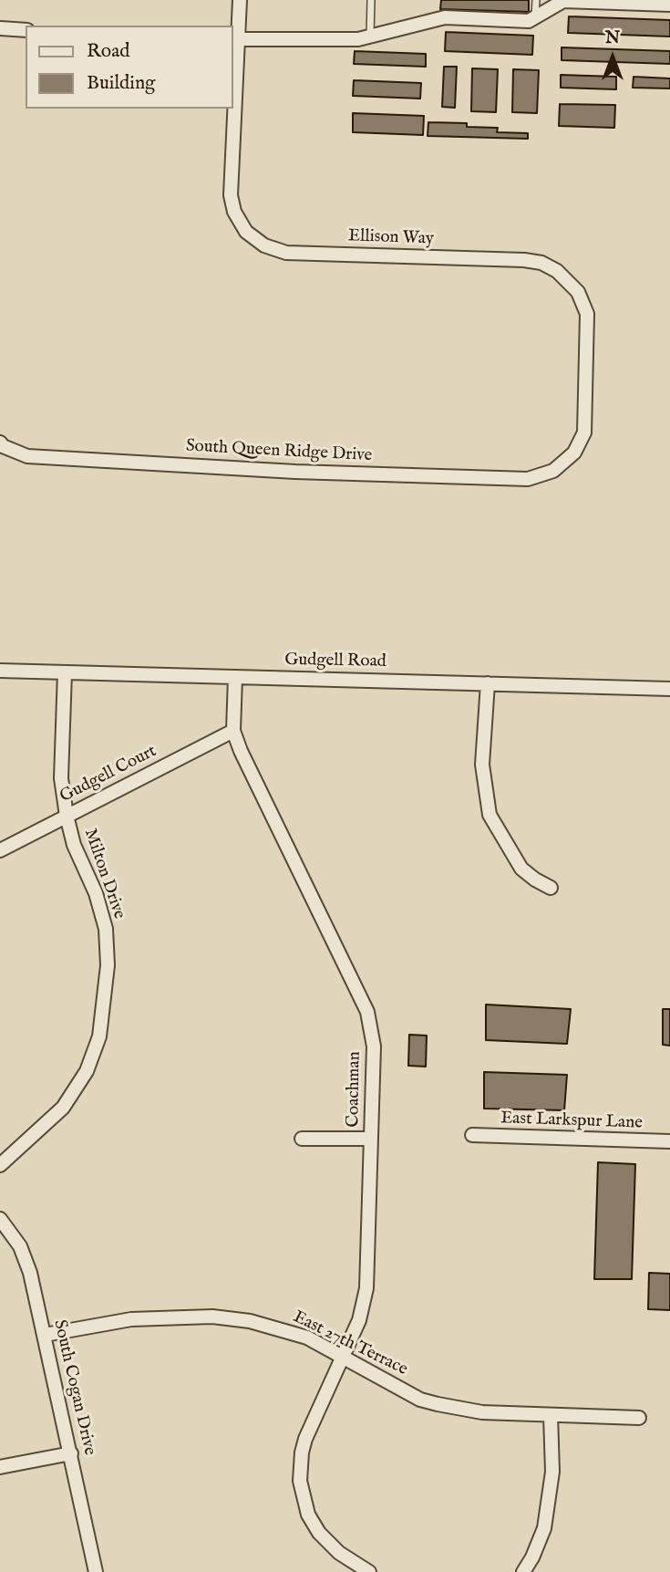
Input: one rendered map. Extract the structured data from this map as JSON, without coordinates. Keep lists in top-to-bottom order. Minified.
{"streets":{"street":["Ellison Way","South Queen Ridge Drive","Gudgell Road","Gudgell Court","Milton Drive","Coachman","East Larkspur Lane","East 27th Terrace","South Cogan Drive"]},"crossings":[["Ellison Way","South Queen Ridge Drive"],["Gudgell Road","Milton Drive"],["Gudgell Road","Coachman"],["Gudgell Court","Milton Drive"],["Gudgell Court","Coachman"],["Coachman","East 27th Terrace"],["East 27th Terrace","South Cogan Drive"]],"legend":["Road","Building"],"north":"top"}
